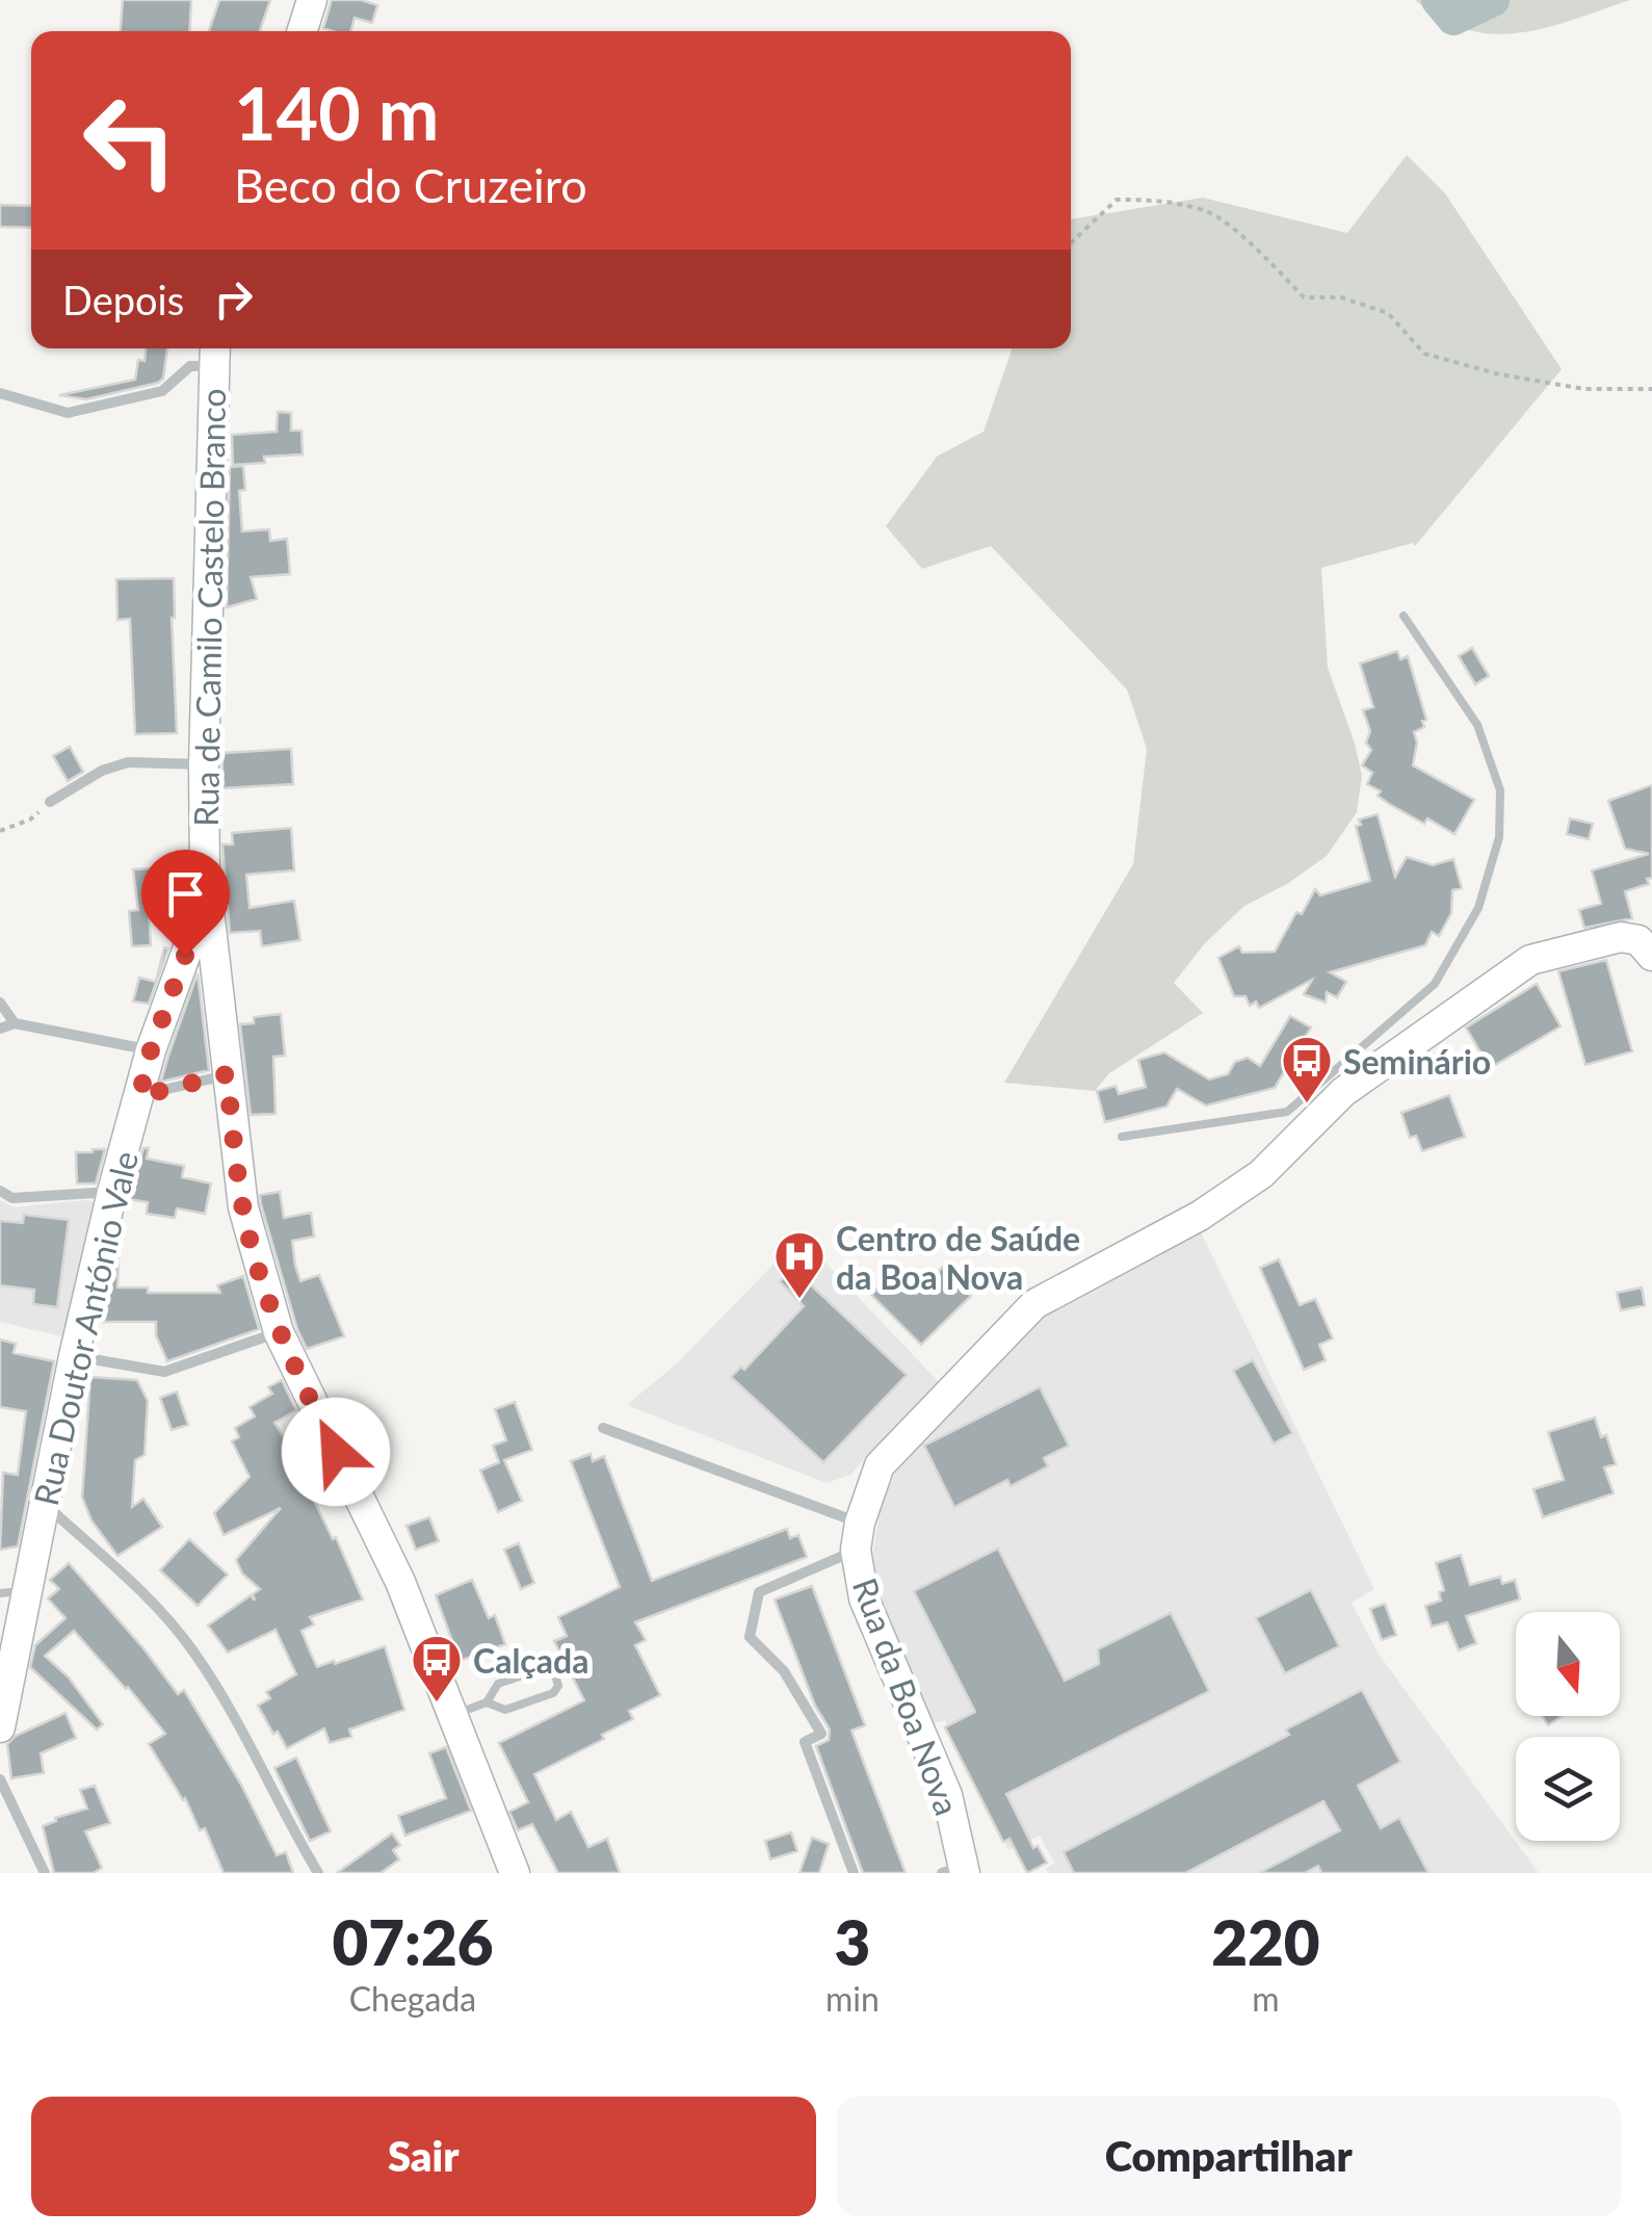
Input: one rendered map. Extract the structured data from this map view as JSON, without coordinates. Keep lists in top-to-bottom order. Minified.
{"streets":{"street":["Rua de Camilo Castelo Branco","Rua Doutor António Vale","Rua da Boa Nova"]},"crossings":[["Rua de Camilo Castelo Branco","Rua Doutor António Vale"]],"places":{"bus stop":["Seminário","Calçada"],"hospital":["Centro de Saúde da Boa Nova"]},"north":"bottom","page":{"turn":["140 m","Beco do Cruzeiro"],"then":"Depois","eta":["07:26","Chegada","3","min","220","m"],"buttons":["Sair","Compartilhar"]}}
